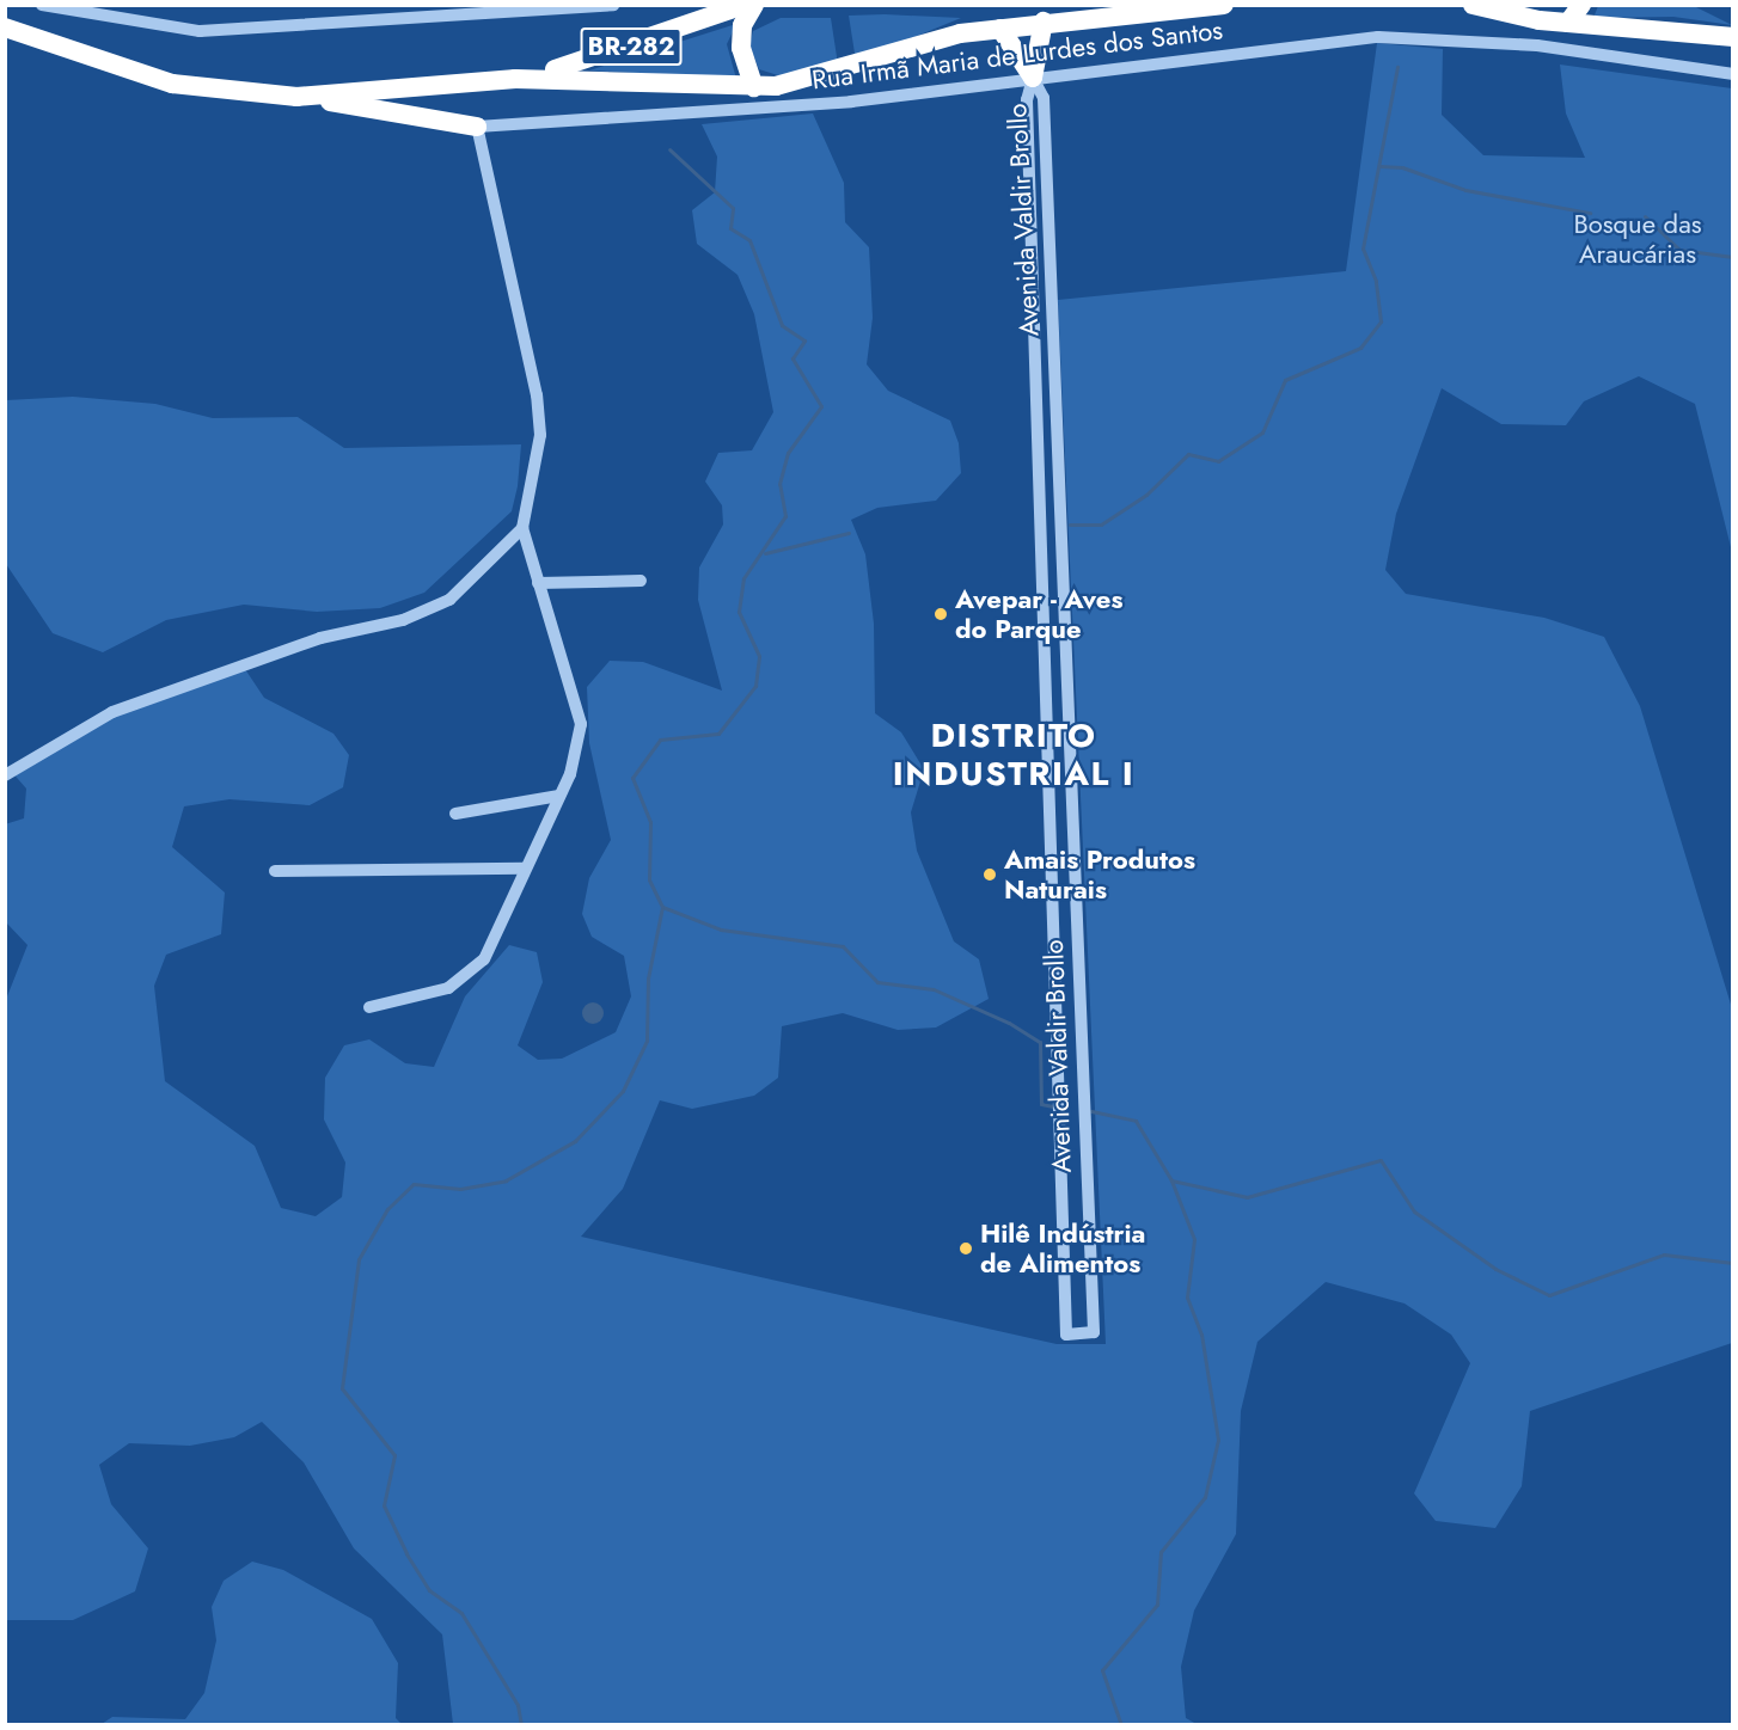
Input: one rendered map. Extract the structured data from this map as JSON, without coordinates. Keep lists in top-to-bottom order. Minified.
{"streets":{"highway":["BR-282"],"street":["Rua Irmã Maria de Lurdes dos Santos","Avenida Valdir Brollo"]},"crossings":[["Rua Irmã Maria de Lurdes dos Santos","Avenida Valdir Brollo"]],"districts":["DISTRITO INDUSTRIAL I"],"parks":["Bosque das Araucárias"],"places":["Avepar - Aves do Parque","Amais Produtos Naturais","Hilê Indústria de Alimentos"]}
